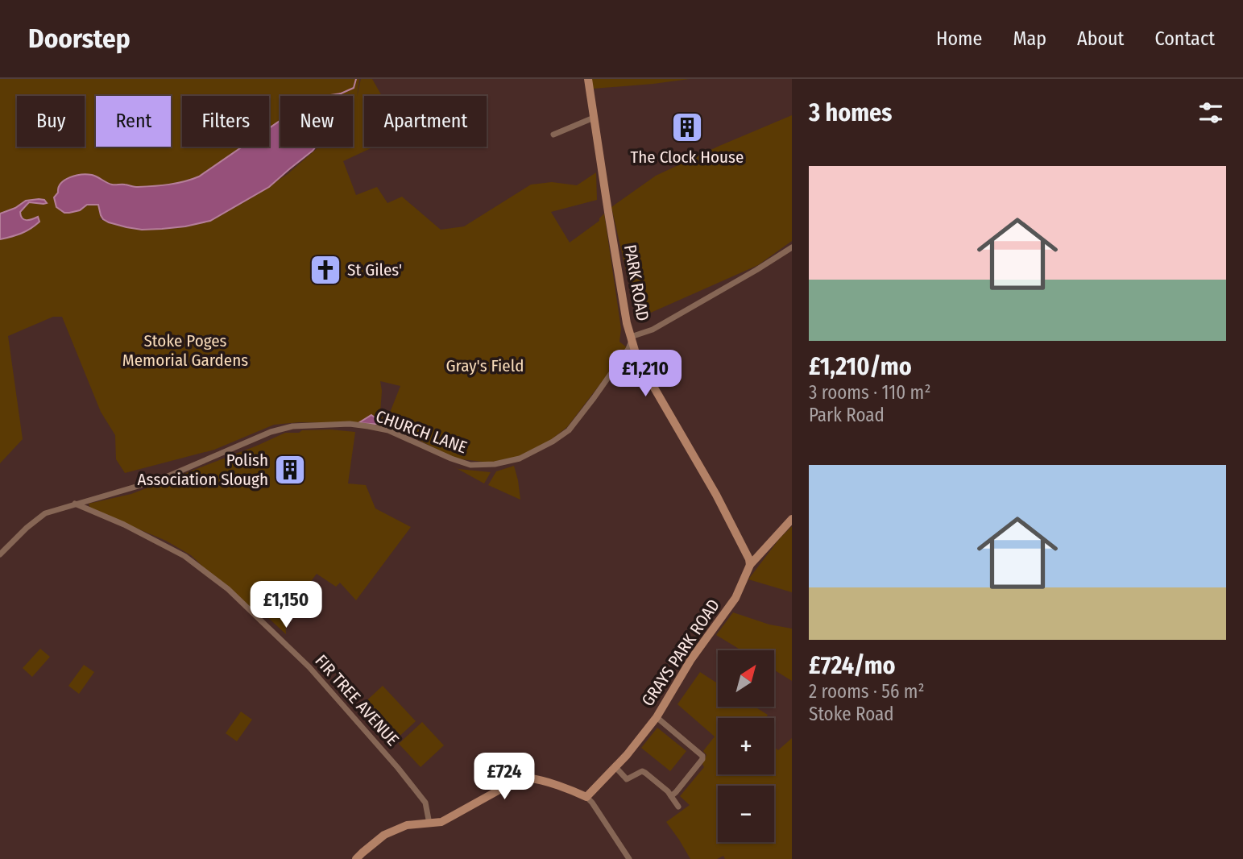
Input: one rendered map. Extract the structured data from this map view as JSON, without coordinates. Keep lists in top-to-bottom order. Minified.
{"streets":{"main road":["PARK ROAD","GRAYS PARK ROAD"],"street":["CHURCH LANE","FIR TREE AVENUE"]},"crossings":[["PARK ROAD","CHURCH LANE"],["PARK ROAD","GRAYS PARK ROAD"],["CHURCH LANE","FIR TREE AVENUE"]],"parks":["Stoke Poges Memorial Gardens","Gray's Field"],"places":{"building":["The Clock House","Polish Association Slough"],"church":["St Giles'"]},"north":"top right","page":{"header":"Doorstep","nav":["Home","Map","About","Contact"],"heading":"3 homes","chip":["Buy","Rent","Filters","New","Apartment"],"list":[{"name":"£1,210/mo","note":"3 rooms · 110 m² · Park Road"},{"name":"£724/mo","note":"2 rooms · 56 m² · Stoke Road"}],"price":["£1,210","£1,150","£724"],"map_buttons":["+","−"]}}
